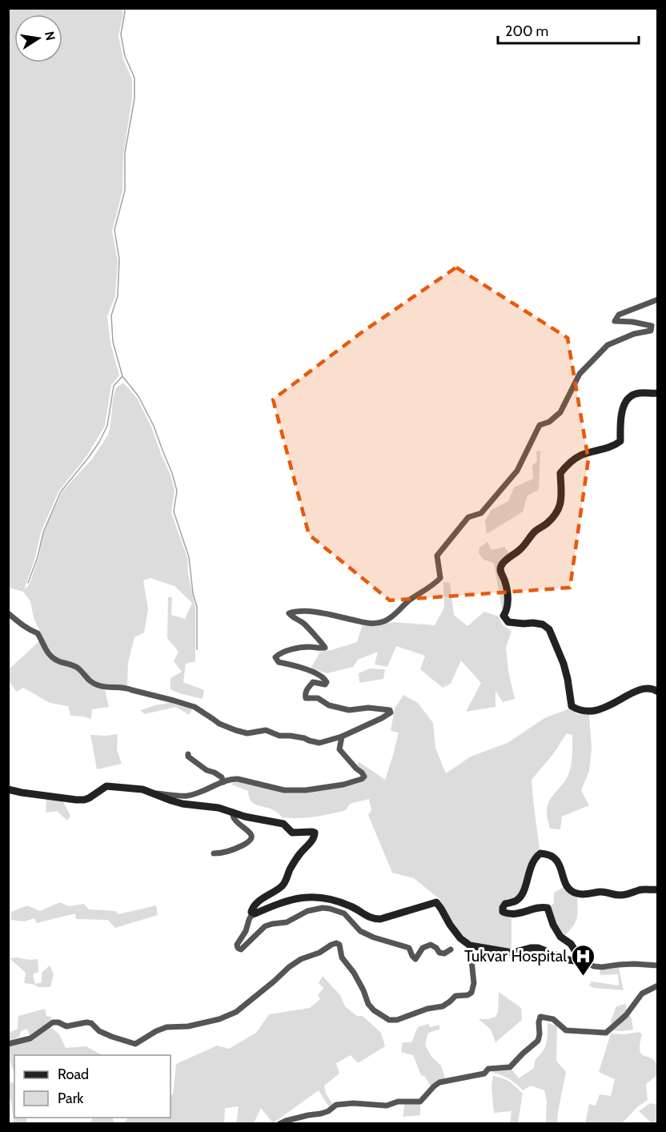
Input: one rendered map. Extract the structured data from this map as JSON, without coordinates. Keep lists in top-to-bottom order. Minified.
{"places":{"hospital":["Tukvar Hospital"]},"legend":["Road","Park"],"scale_bar":"200 m","north":"right"}
